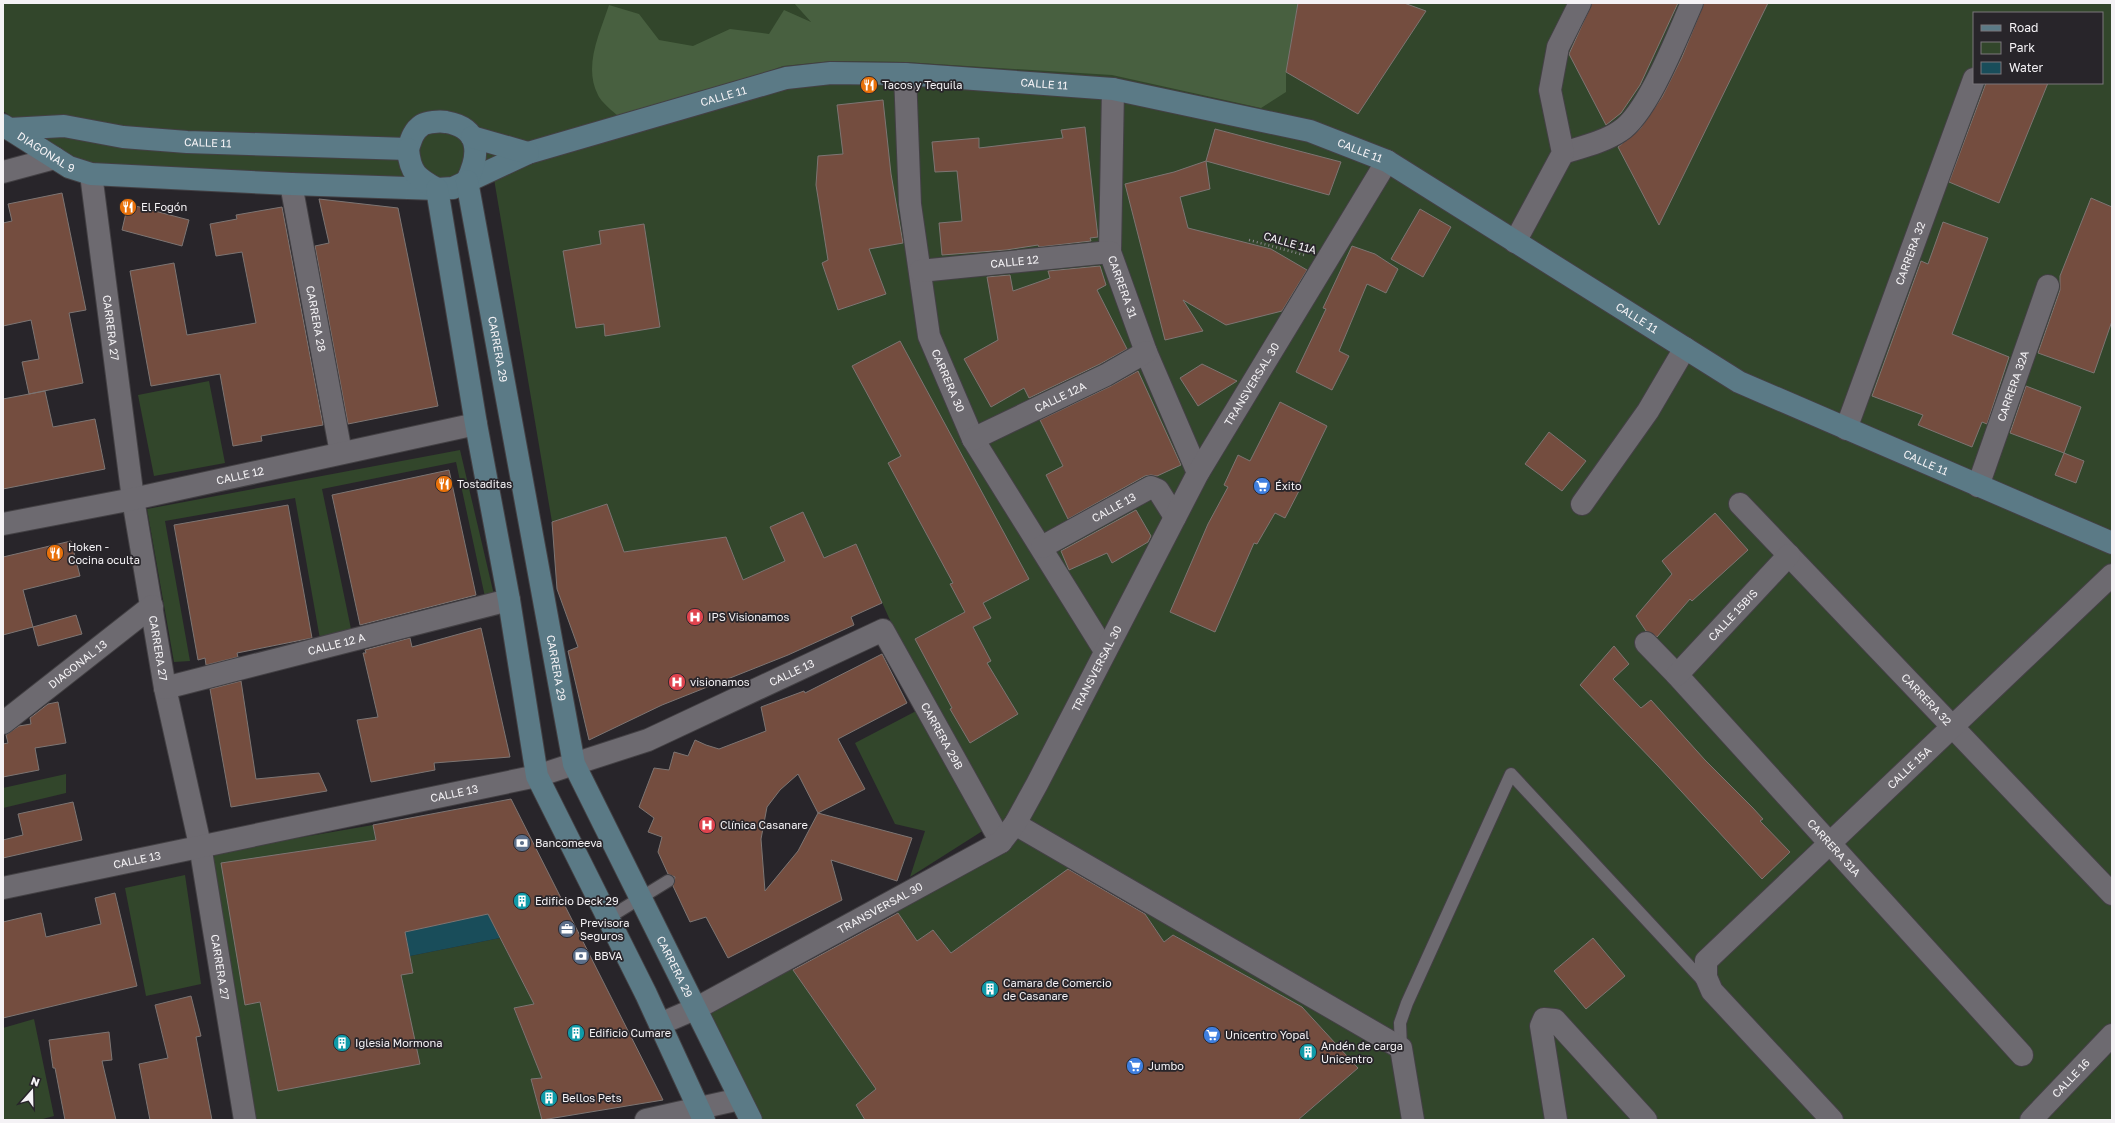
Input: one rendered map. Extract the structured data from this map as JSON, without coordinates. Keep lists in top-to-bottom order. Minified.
{"streets":{"main road":["CALLE 11","DIAGONAL 9","CARRERA 29"],"street":["CARRERA 32","CALLE 12","CARRERA 31","CARRERA 28","CARRERA 27","CARRERA 30","TRANSVERSAL 30","CARRERA 32A","CALLE 12A","CALLE 13","CALLE 15BIS","CALLE 12 A","DIAGONAL 13","CARRERA 29B","CALLE 15A","CARRERA 31A","CALLE 16"],"path":["CALLE 11A"]},"crossings":[["CALLE 11","DIAGONAL 9"],["CALLE 11","CARRERA 32"],["CALLE 11","CARRERA 31"],["CALLE 11","CARRERA 28"],["CALLE 11","CARRERA 27"],["CALLE 11","CARRERA 29"],["CALLE 11","CARRERA 30"],["CALLE 11","TRANSVERSAL 30"],["CALLE 11","CARRERA 32A"],["DIAGONAL 9","CARRERA 27"],["CALLE 11A","TRANSVERSAL 30"],["CARRERA 32","CALLE 15BIS"],["CARRERA 32","CALLE 15A"],["CALLE 12","CARRERA 31"],["CALLE 12","CARRERA 28"],["CALLE 12","CARRERA 27"],["CALLE 12","CARRERA 30"],["CARRERA 31","TRANSVERSAL 30"],["CARRERA 31","CALLE 12A"],["CARRERA 27","CALLE 13"],["CARRERA 27","CALLE 12 A"],["CARRERA 27","DIAGONAL 13"],["CARRERA 29","TRANSVERSAL 30"],["CARRERA 29","CALLE 13"],["CARRERA 30","TRANSVERSAL 30"],["CARRERA 30","CALLE 12A"],["CARRERA 30","CALLE 13"],["TRANSVERSAL 30","CALLE 13"],["TRANSVERSAL 30","CARRERA 29B"],["CALLE 13","CARRERA 29B"],["CALLE 15BIS","CARRERA 31A"],["CALLE 15A","CARRERA 31A"]],"places":{"restaurant":["Tacos y Tequila","El Fogón","Tostaditas","Hoken - Cocina oculta"],"supermarket":["Éxito","Unicentro Yopal","Jumbo"],"hospital":["IPS Visionamos","visionamos","Clínica Casanare"],"bank":["Bancomeeva","BBVA"],"building":["Edificio Deck 29","Camara de Comercio de Casanare","Edificio Cumare","Iglesia Mormona","Andén de carga Unicentro","Bellos Pets"],"office":["Previsora Seguros"]},"legend":["Road","Park","Water"],"north":"top"}
